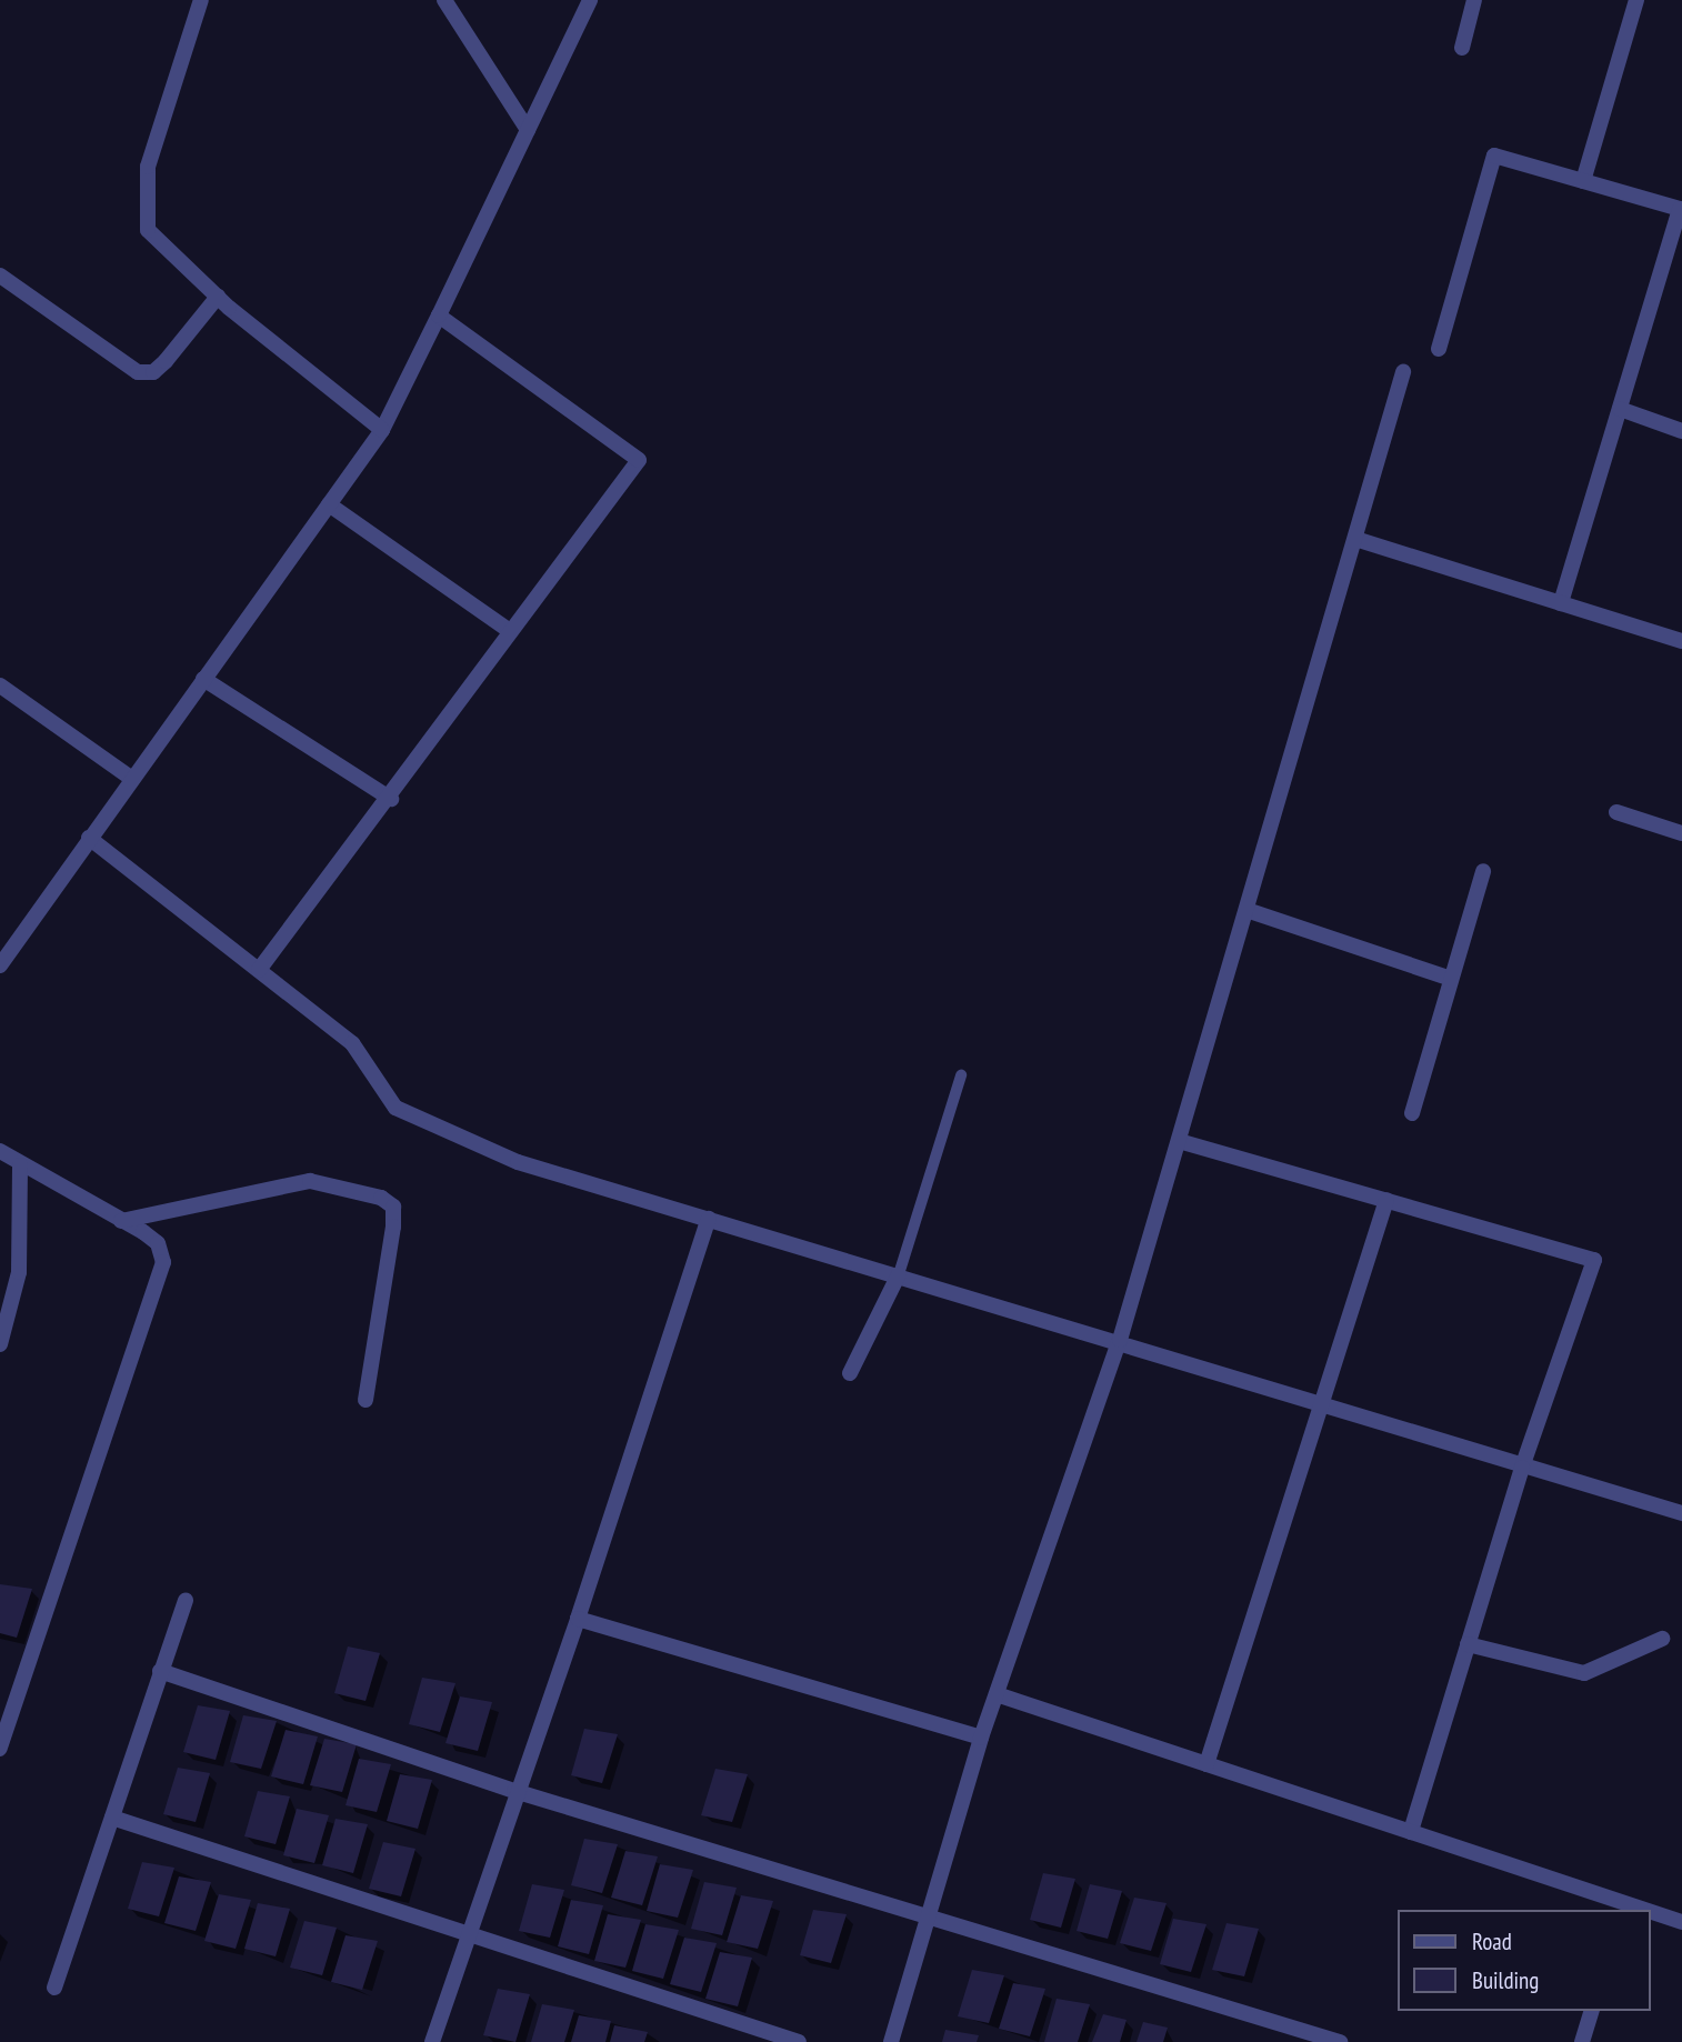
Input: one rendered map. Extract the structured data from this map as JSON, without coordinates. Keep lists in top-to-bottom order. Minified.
{"legend":["Road","Building"]}
